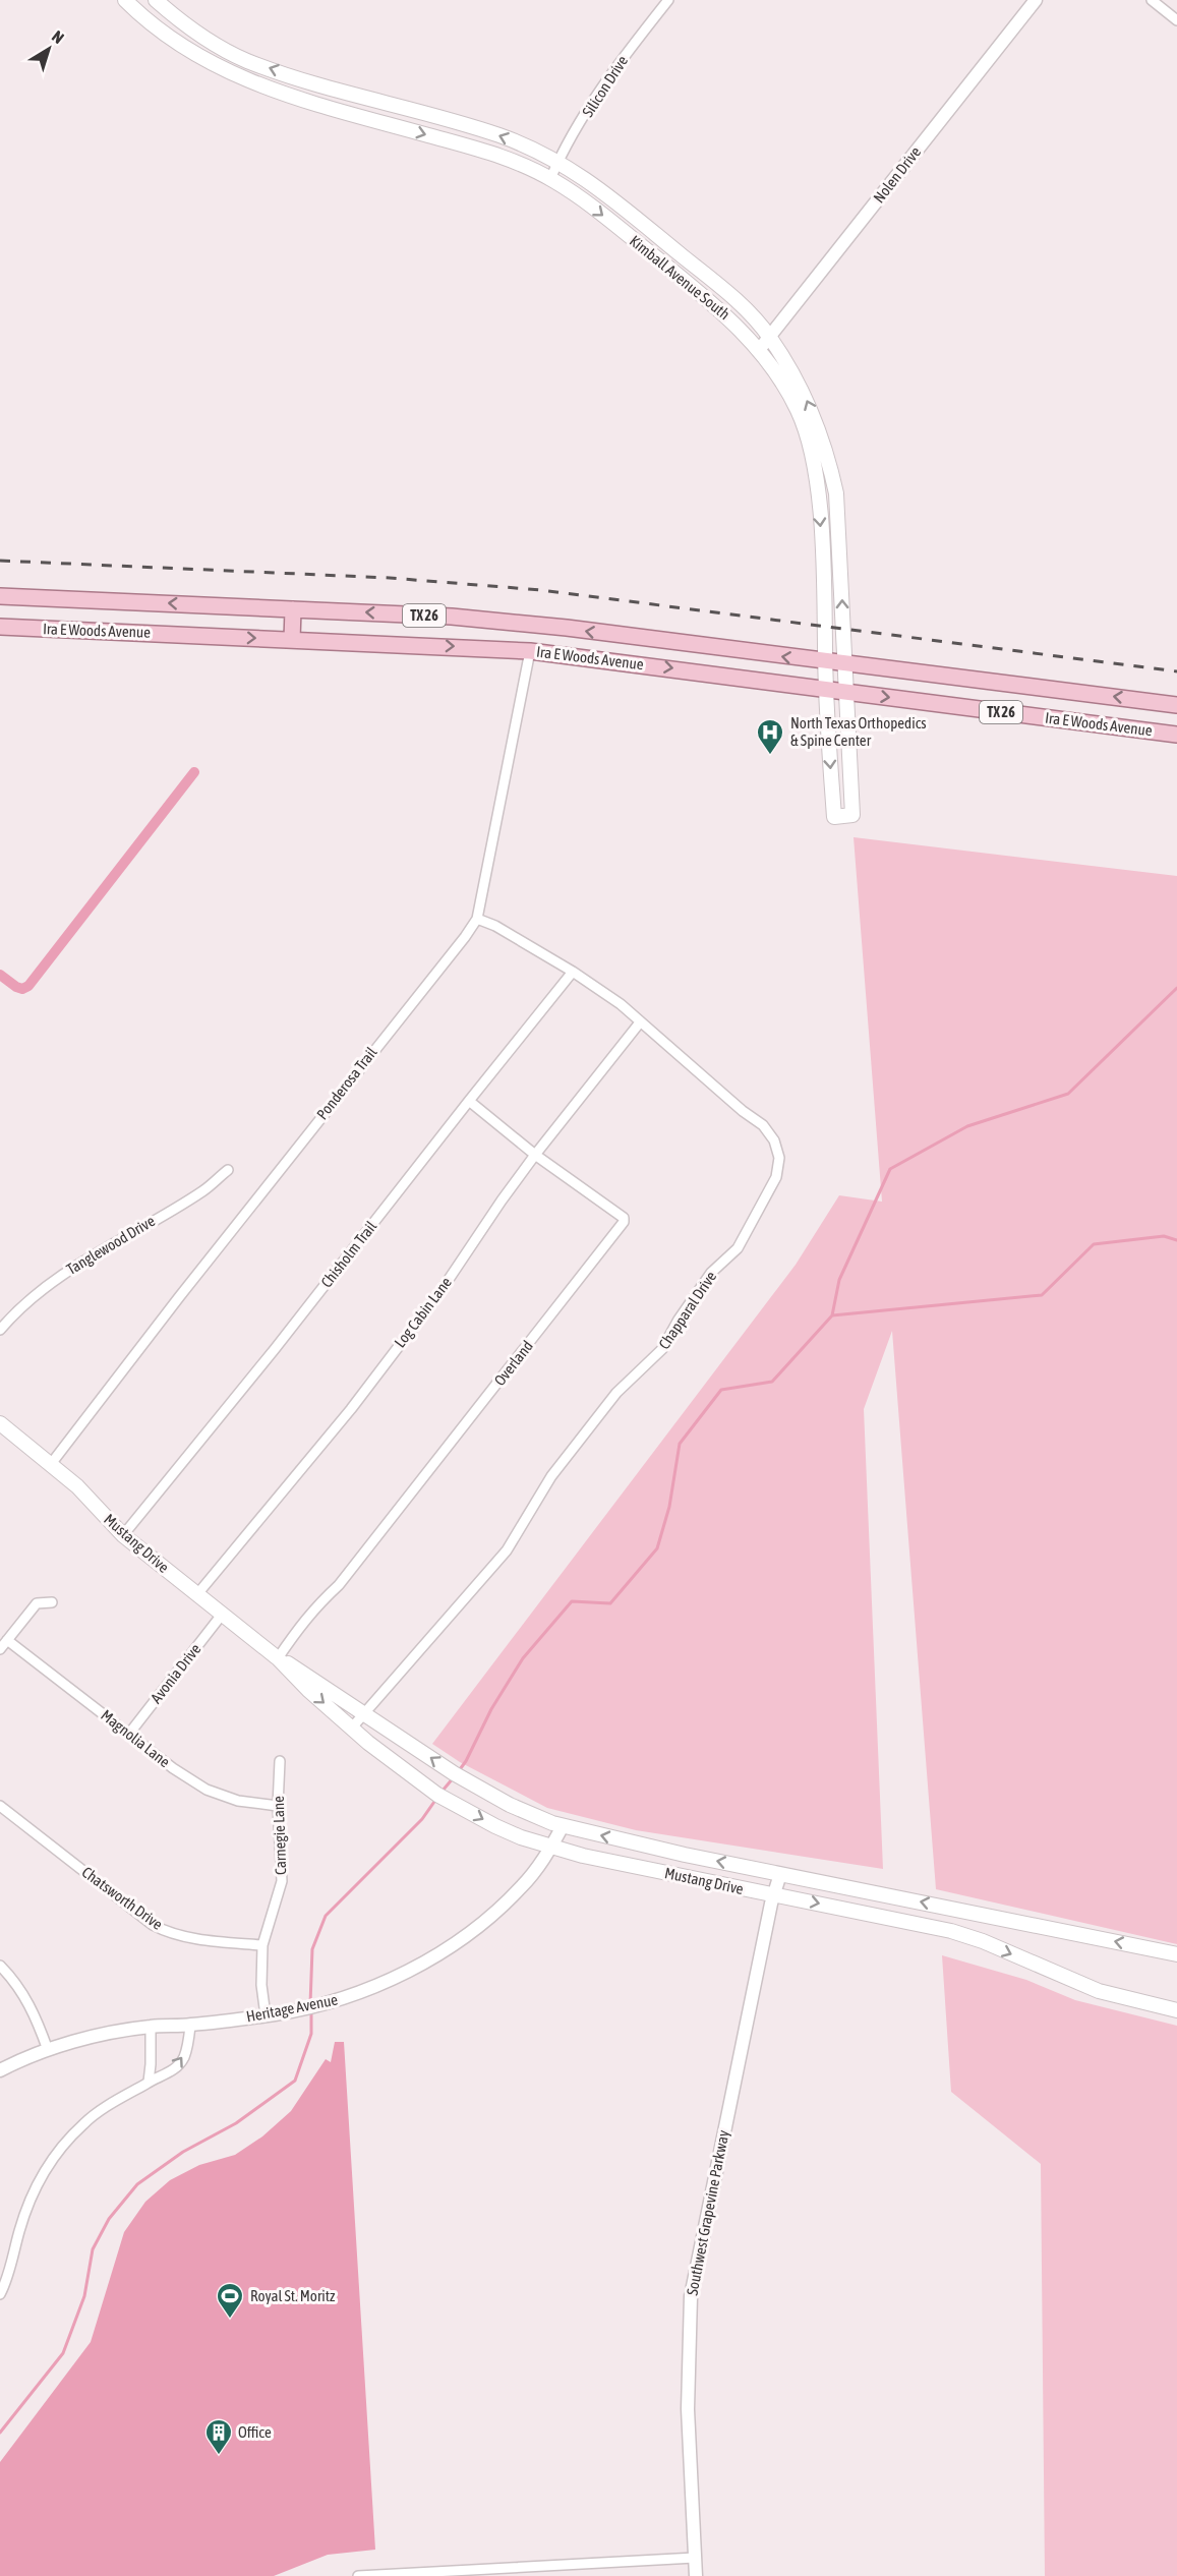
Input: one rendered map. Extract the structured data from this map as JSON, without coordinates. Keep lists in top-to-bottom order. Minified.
{"streets":{"main road":["Kimball Avenue South","TX 26","Ira E Woods Avenue","Mustang Drive"],"street":["Silicon Drive","Nolen Drive","Ponderosa Trail","Tanglewood Drive","Chisholm Trail","Chapparal Drive","Log Cabin Lane","Overland","Avonia Drive","Magnolia Lane","Carnegie Lane","Chatsworth Drive","Heritage Avenue","Southwest Grapevine Parkway"]},"crossings":[["Silicon Drive","Kimball Avenue South"],["Nolen Drive","Kimball Avenue South"],["Kimball Avenue South","Ira E Woods Avenue"],["Ira E Woods Avenue","Ponderosa Trail"],["Ponderosa Trail","Chapparal Drive"],["Ponderosa Trail","Mustang Drive"],["Chisholm Trail","Chapparal Drive"],["Chisholm Trail","Overland"],["Chisholm Trail","Mustang Drive"],["Chapparal Drive","Log Cabin Lane"],["Chapparal Drive","Mustang Drive"],["Log Cabin Lane","Overland"],["Log Cabin Lane","Mustang Drive"],["Overland","Mustang Drive"],["Mustang Drive","Avonia Drive"],["Mustang Drive","Heritage Avenue"],["Mustang Drive","Southwest Grapevine Parkway"],["Avonia Drive","Magnolia Lane"],["Magnolia Lane","Carnegie Lane"],["Carnegie Lane","Chatsworth Drive"],["Carnegie Lane","Heritage Avenue"]],"places":{"hospital":["North Texas Orthopedics & Spine Center"],"sports":["Royal St. Moritz"],"building":["Office"]},"north":"top right"}
